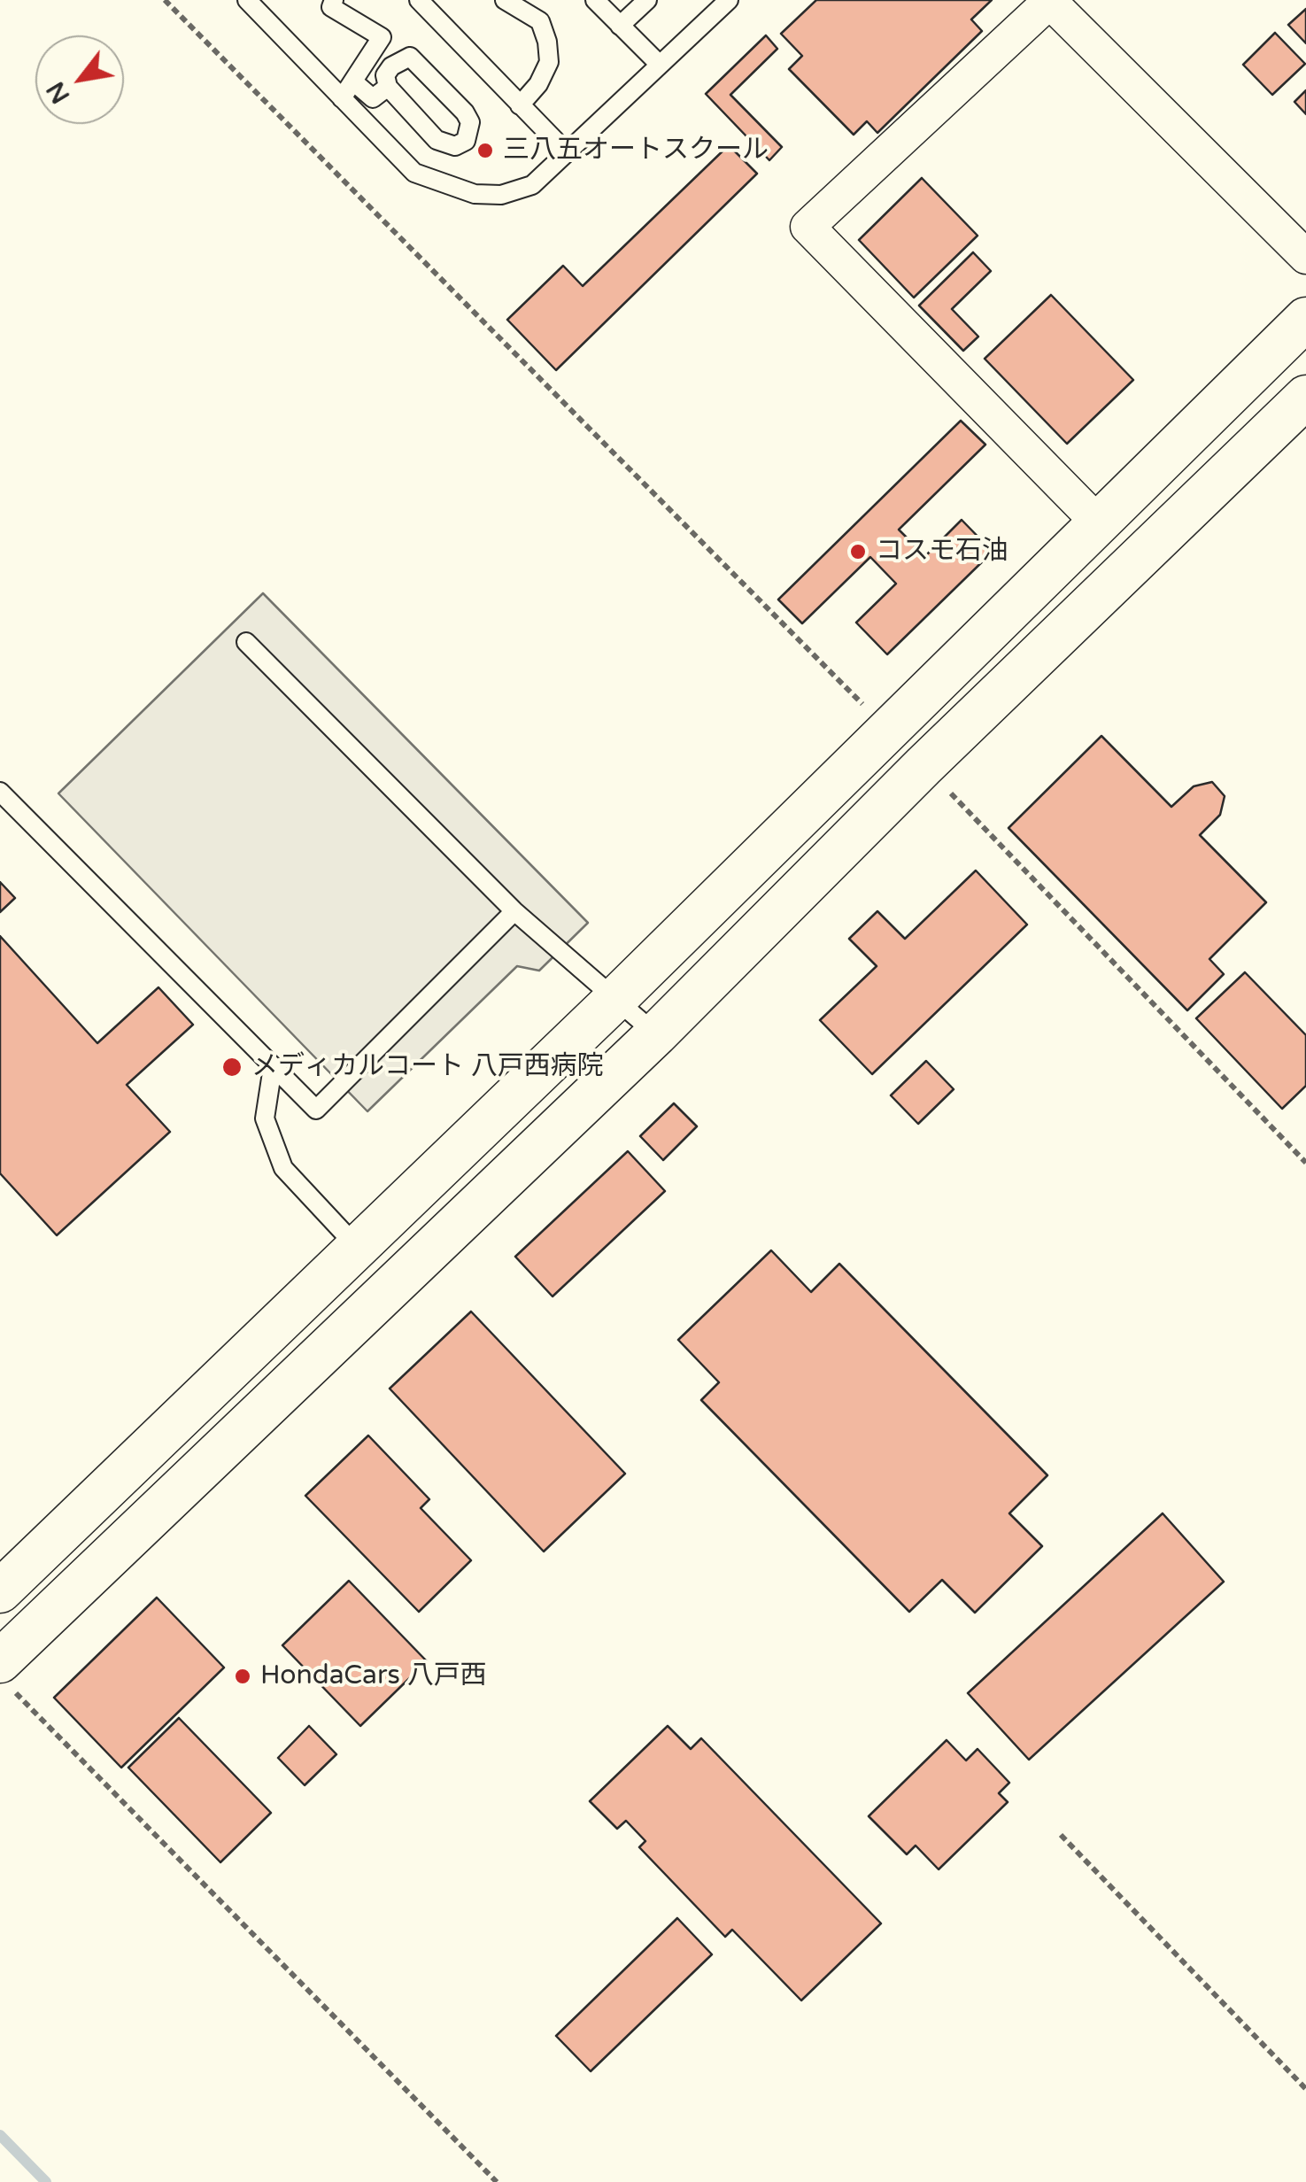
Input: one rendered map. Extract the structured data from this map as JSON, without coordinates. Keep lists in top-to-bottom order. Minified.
{"places":["三八五オートスクール","コスモ石油","メディカルコート 八戸西病院","HondaCars 八戸西"],"north":"bottom left"}
